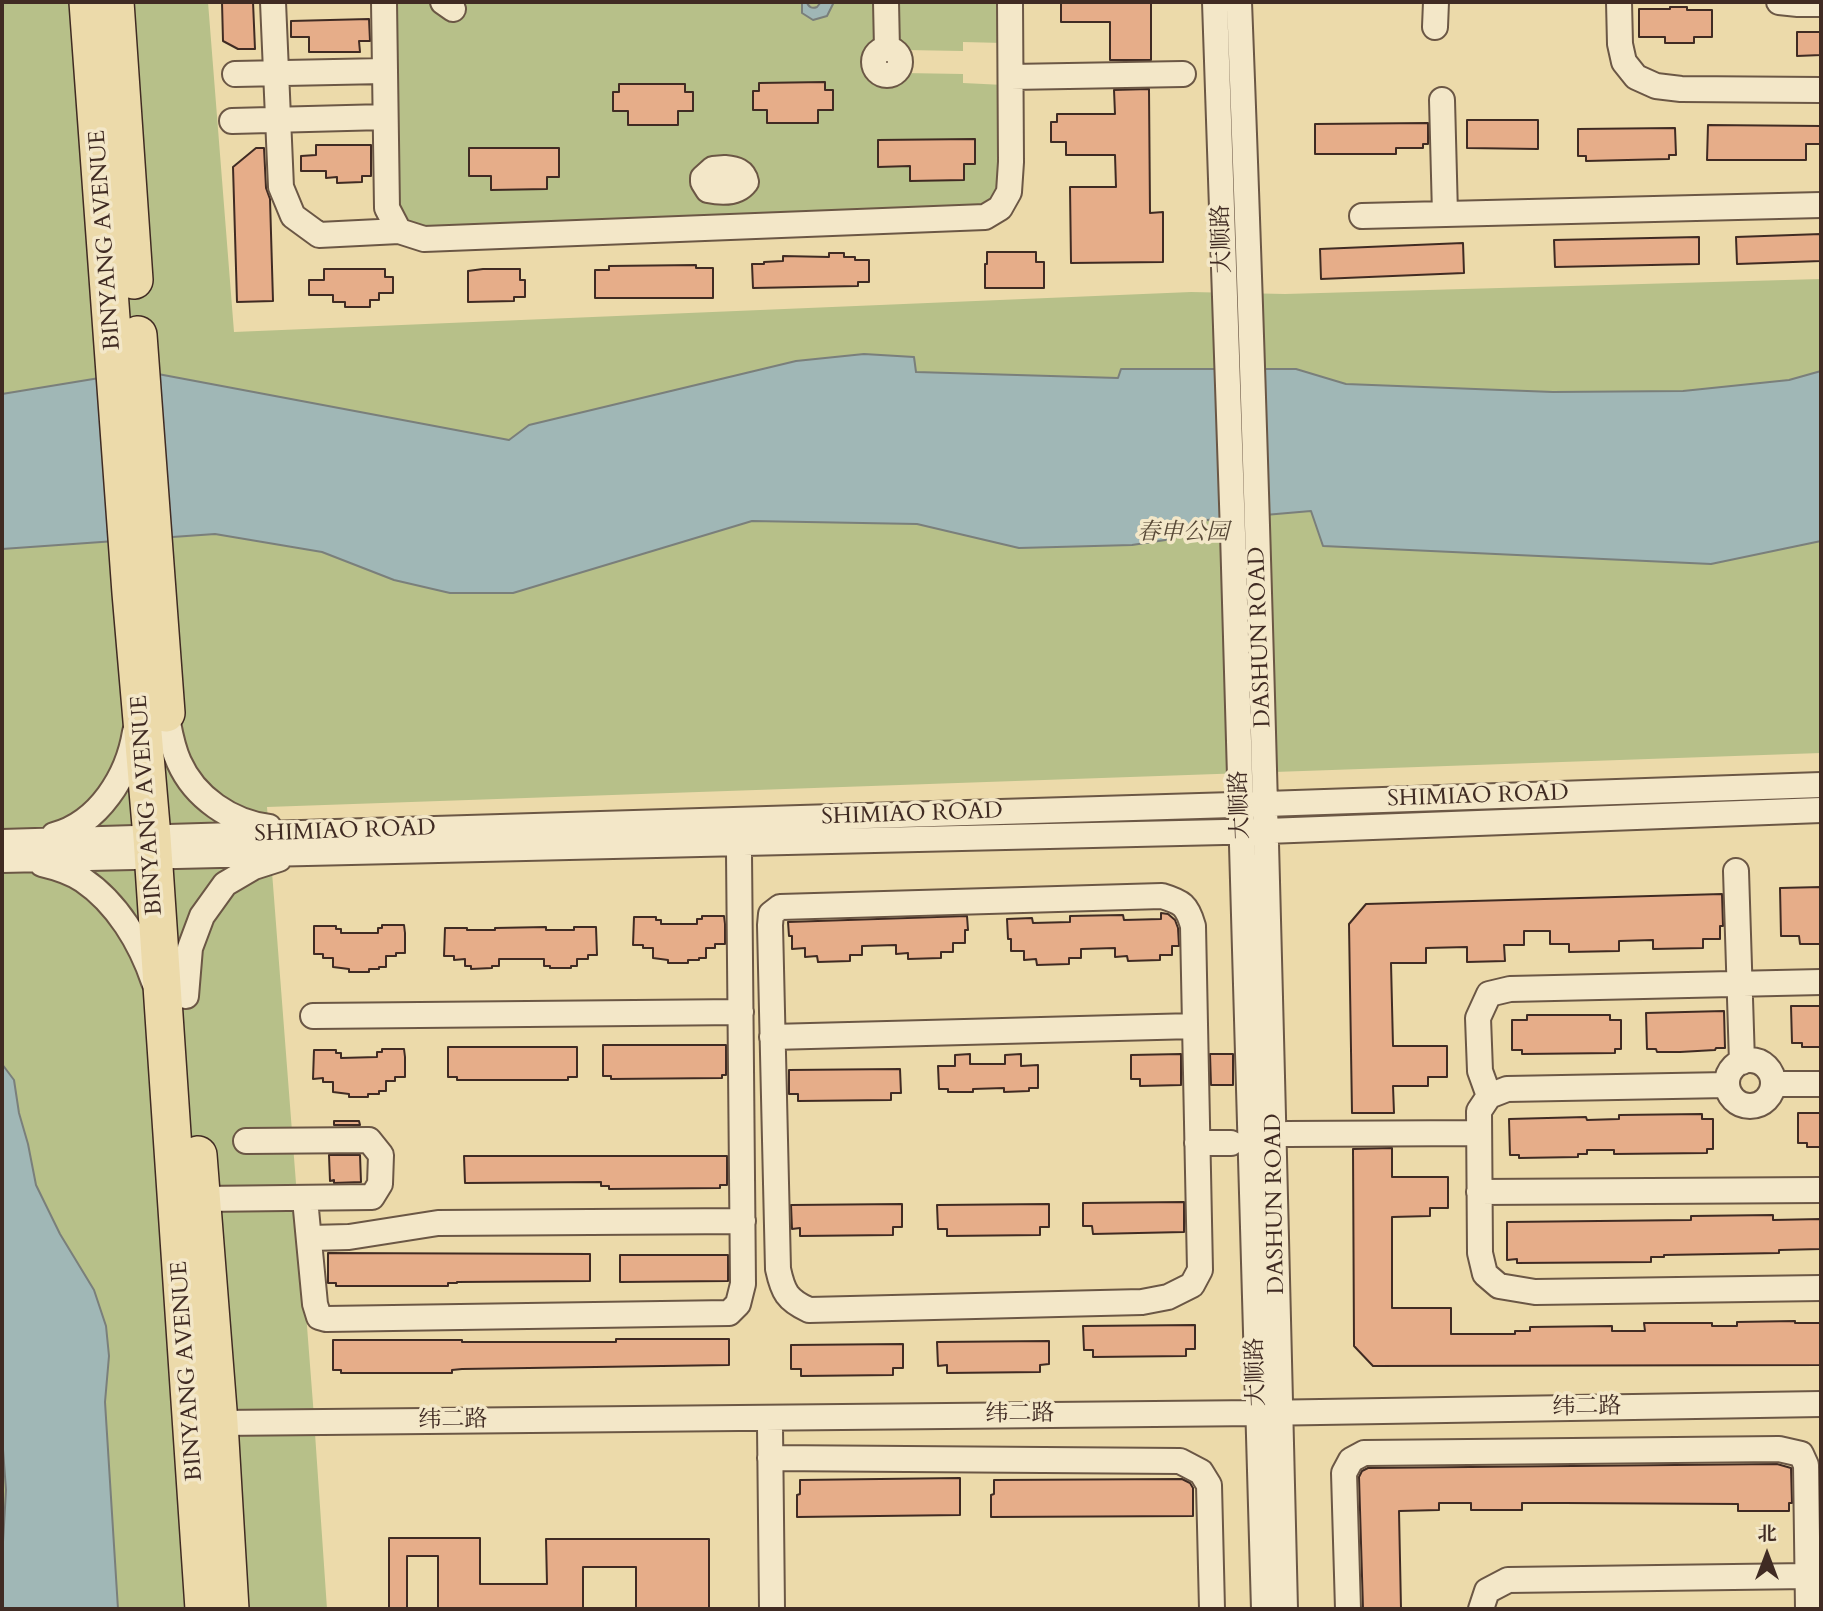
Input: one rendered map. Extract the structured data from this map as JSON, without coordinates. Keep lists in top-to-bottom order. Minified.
{"streets":{"highway":["BINYANG AVENUE"],"street":["大顺路","DASHUN ROAD","SHIMIAO ROAD","纬二路"]},"crossings":[["大顺路","DASHUN ROAD"],["大顺路","SHIMIAO ROAD"],["大顺路","纬二路"],["BINYANG AVENUE","SHIMIAO ROAD"],["BINYANG AVENUE","纬二路"],["DASHUN ROAD","SHIMIAO ROAD"],["DASHUN ROAD","纬二路"]],"parks":["春申公园"],"north":"top"}
